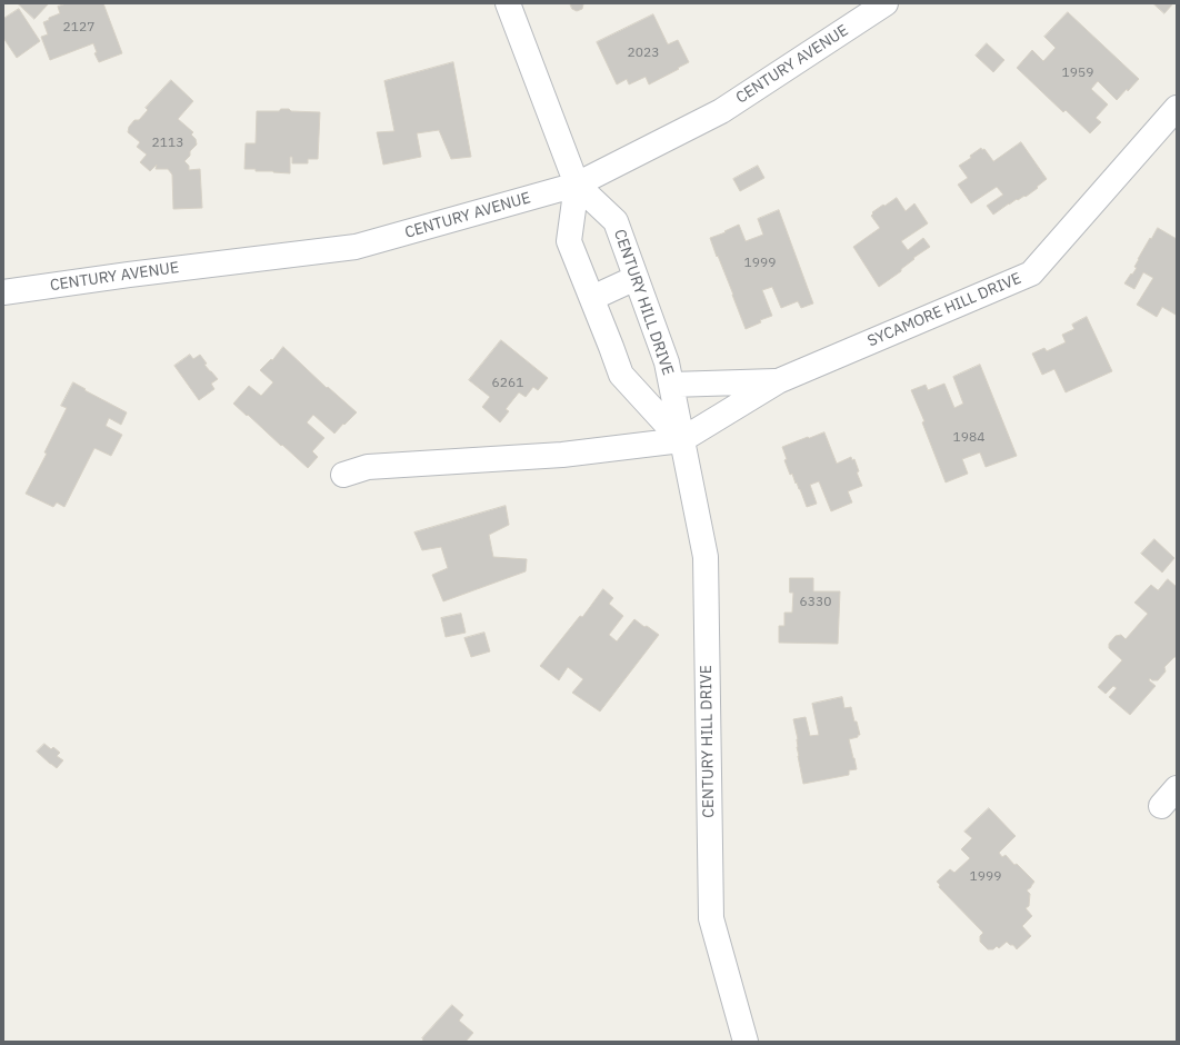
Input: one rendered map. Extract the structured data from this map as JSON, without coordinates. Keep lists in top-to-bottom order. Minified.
{"streets":{"street":["CENTURY AVENUE","CENTURY HILL DRIVE","SYCAMORE HILL DRIVE"]},"crossings":[["CENTURY AVENUE","CENTURY HILL DRIVE"],["CENTURY HILL DRIVE","SYCAMORE HILL DRIVE"]],"house_numbers":["2127","2023","1959","2113","1999","6261","1984","6330","1999"]}
